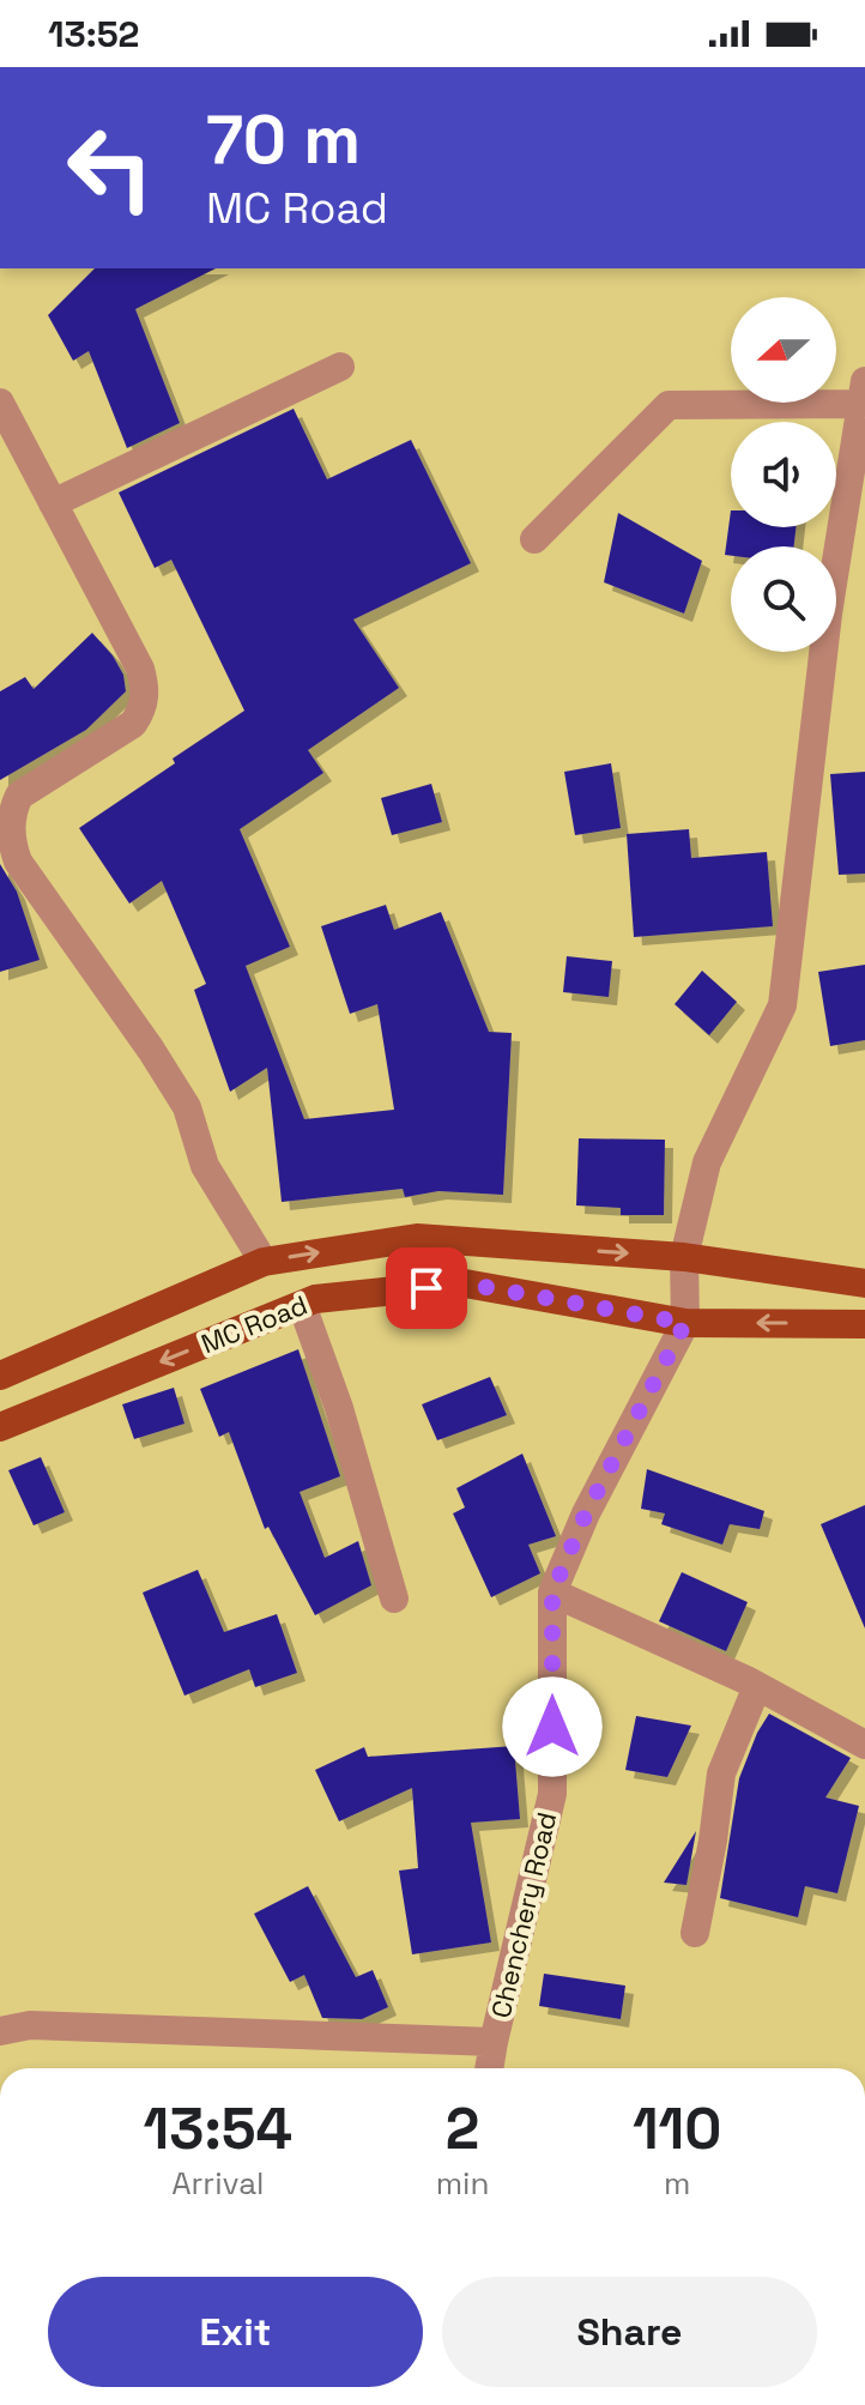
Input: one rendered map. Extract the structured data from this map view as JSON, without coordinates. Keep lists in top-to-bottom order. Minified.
{"streets":{"main road":["MC Road"],"street":["Chenchery Road"]},"crossings":[["MC Road","Chenchery Road"]],"north":"left","page":{"status":"13:52","turn":["70 m","MC Road"],"eta":["13:54","Arrival","2","min","110","m"],"buttons":["Exit","Share"]}}
